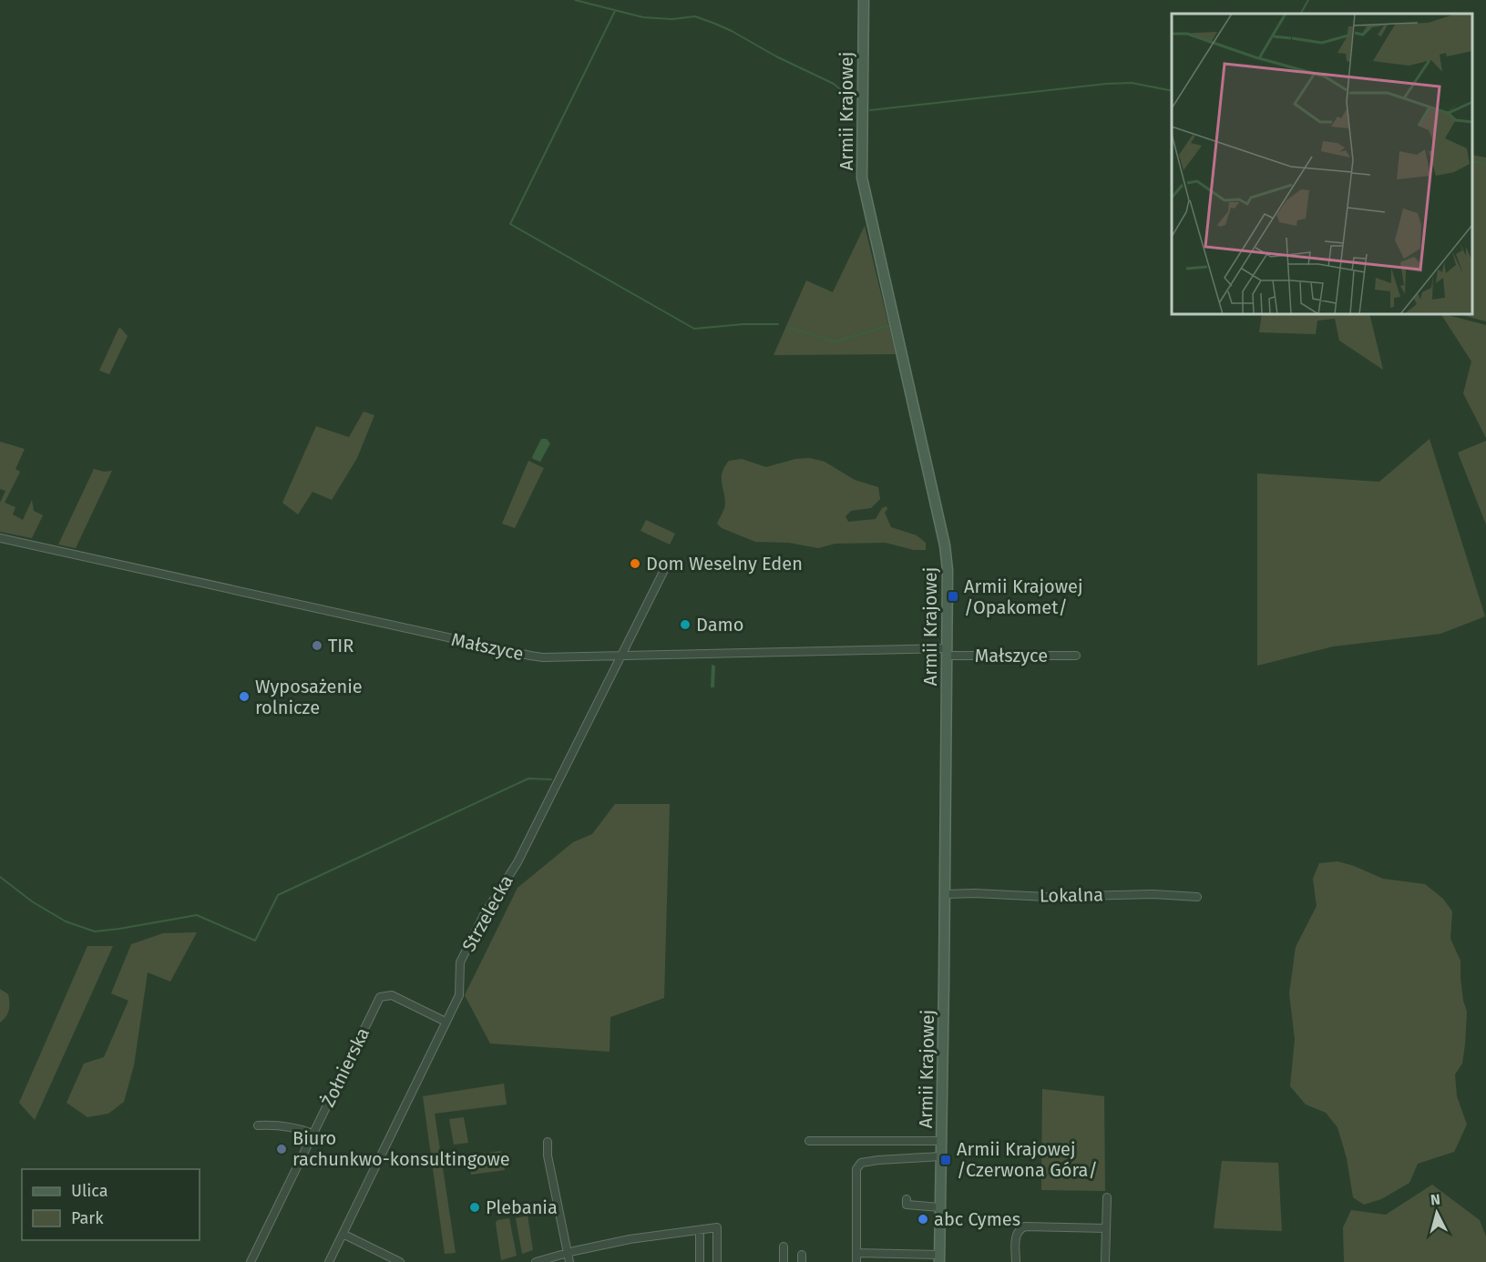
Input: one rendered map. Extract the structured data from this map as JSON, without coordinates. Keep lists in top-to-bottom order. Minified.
{"streets":{"street":["Armii Krajowej","Małszyce","Lokalna","Strzelecka","Żołnierska"]},"crossings":[["Armii Krajowej","Małszyce"],["Armii Krajowej","Lokalna"],["Małszyce","Strzelecka"],["Strzelecka","Żołnierska"]],"places":{"other":["Dom Weselny Eden","Damo","TIR","Wyposażenie rolnicze","Biuro rachunkwo-konsultingowe","Plebania","abc Cymes"],"transit":["Armii Krajowej /Opakomet/","Armii Krajowej /Czerwona Góra/"]},"legend":["Ulica","Park"],"north":"top"}
